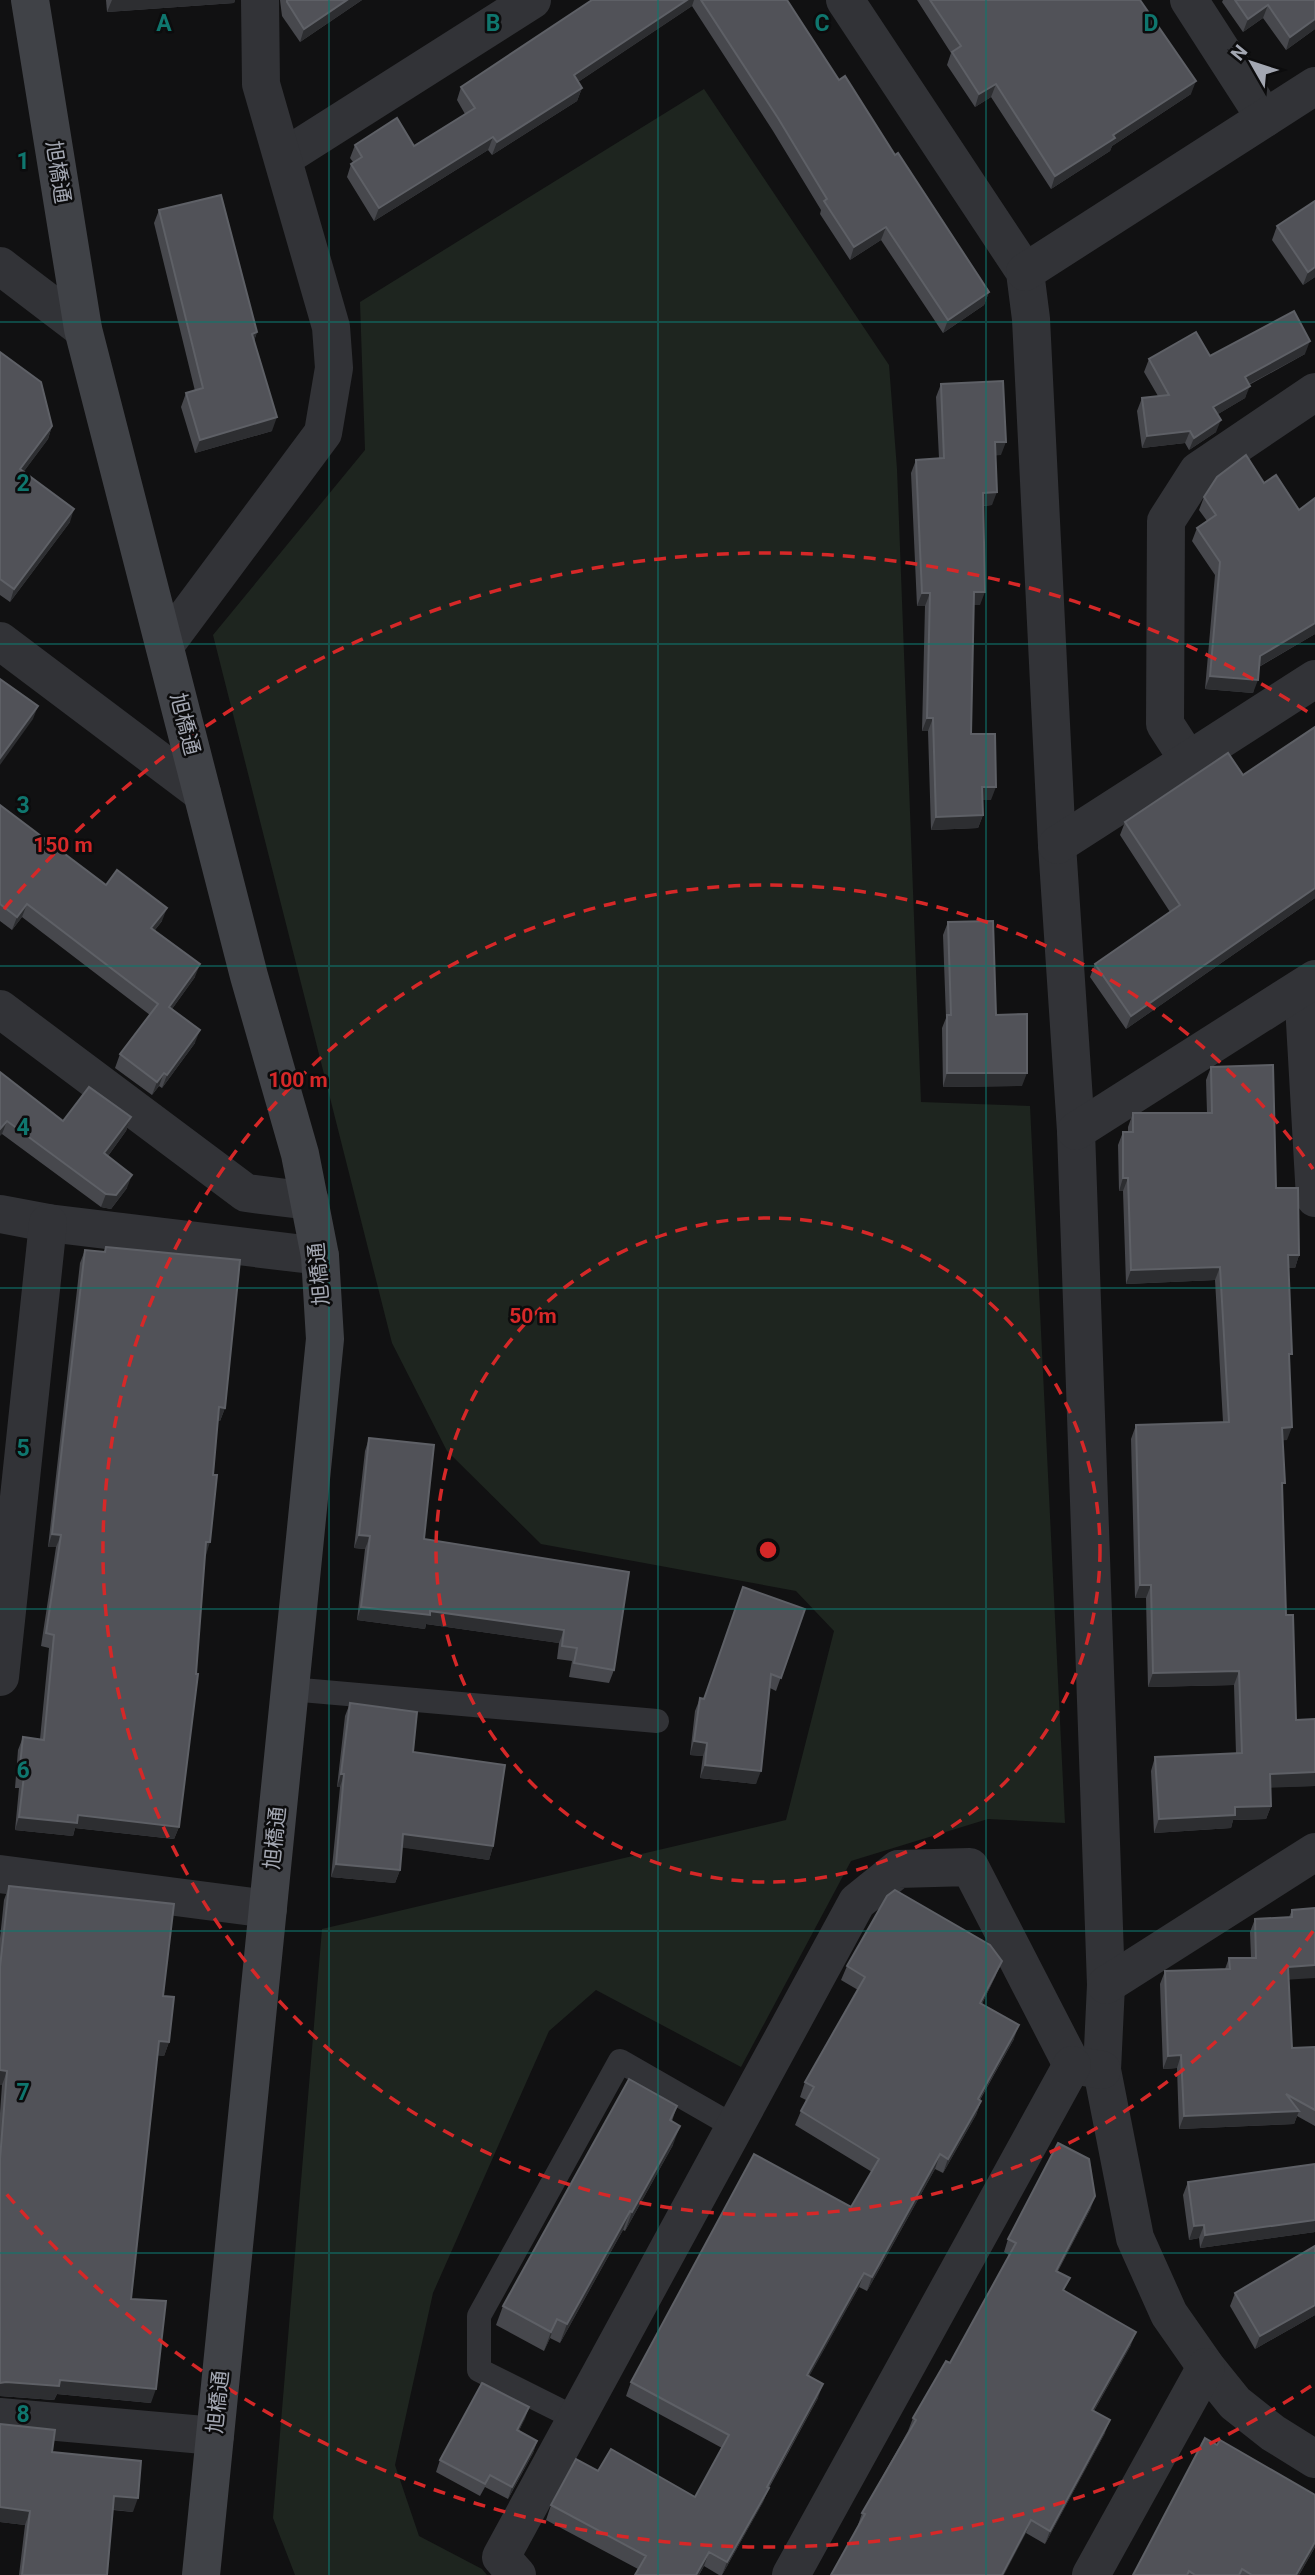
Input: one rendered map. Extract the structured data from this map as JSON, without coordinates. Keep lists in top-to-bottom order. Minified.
{"streets":{"street":["旭橋通"]},"north":"top left","grid":{"columns":["A","B","C","D"],"rows":["1","2","3","4","5","6","7","8"]},"rings":["150 m","100 m","50 m"]}
